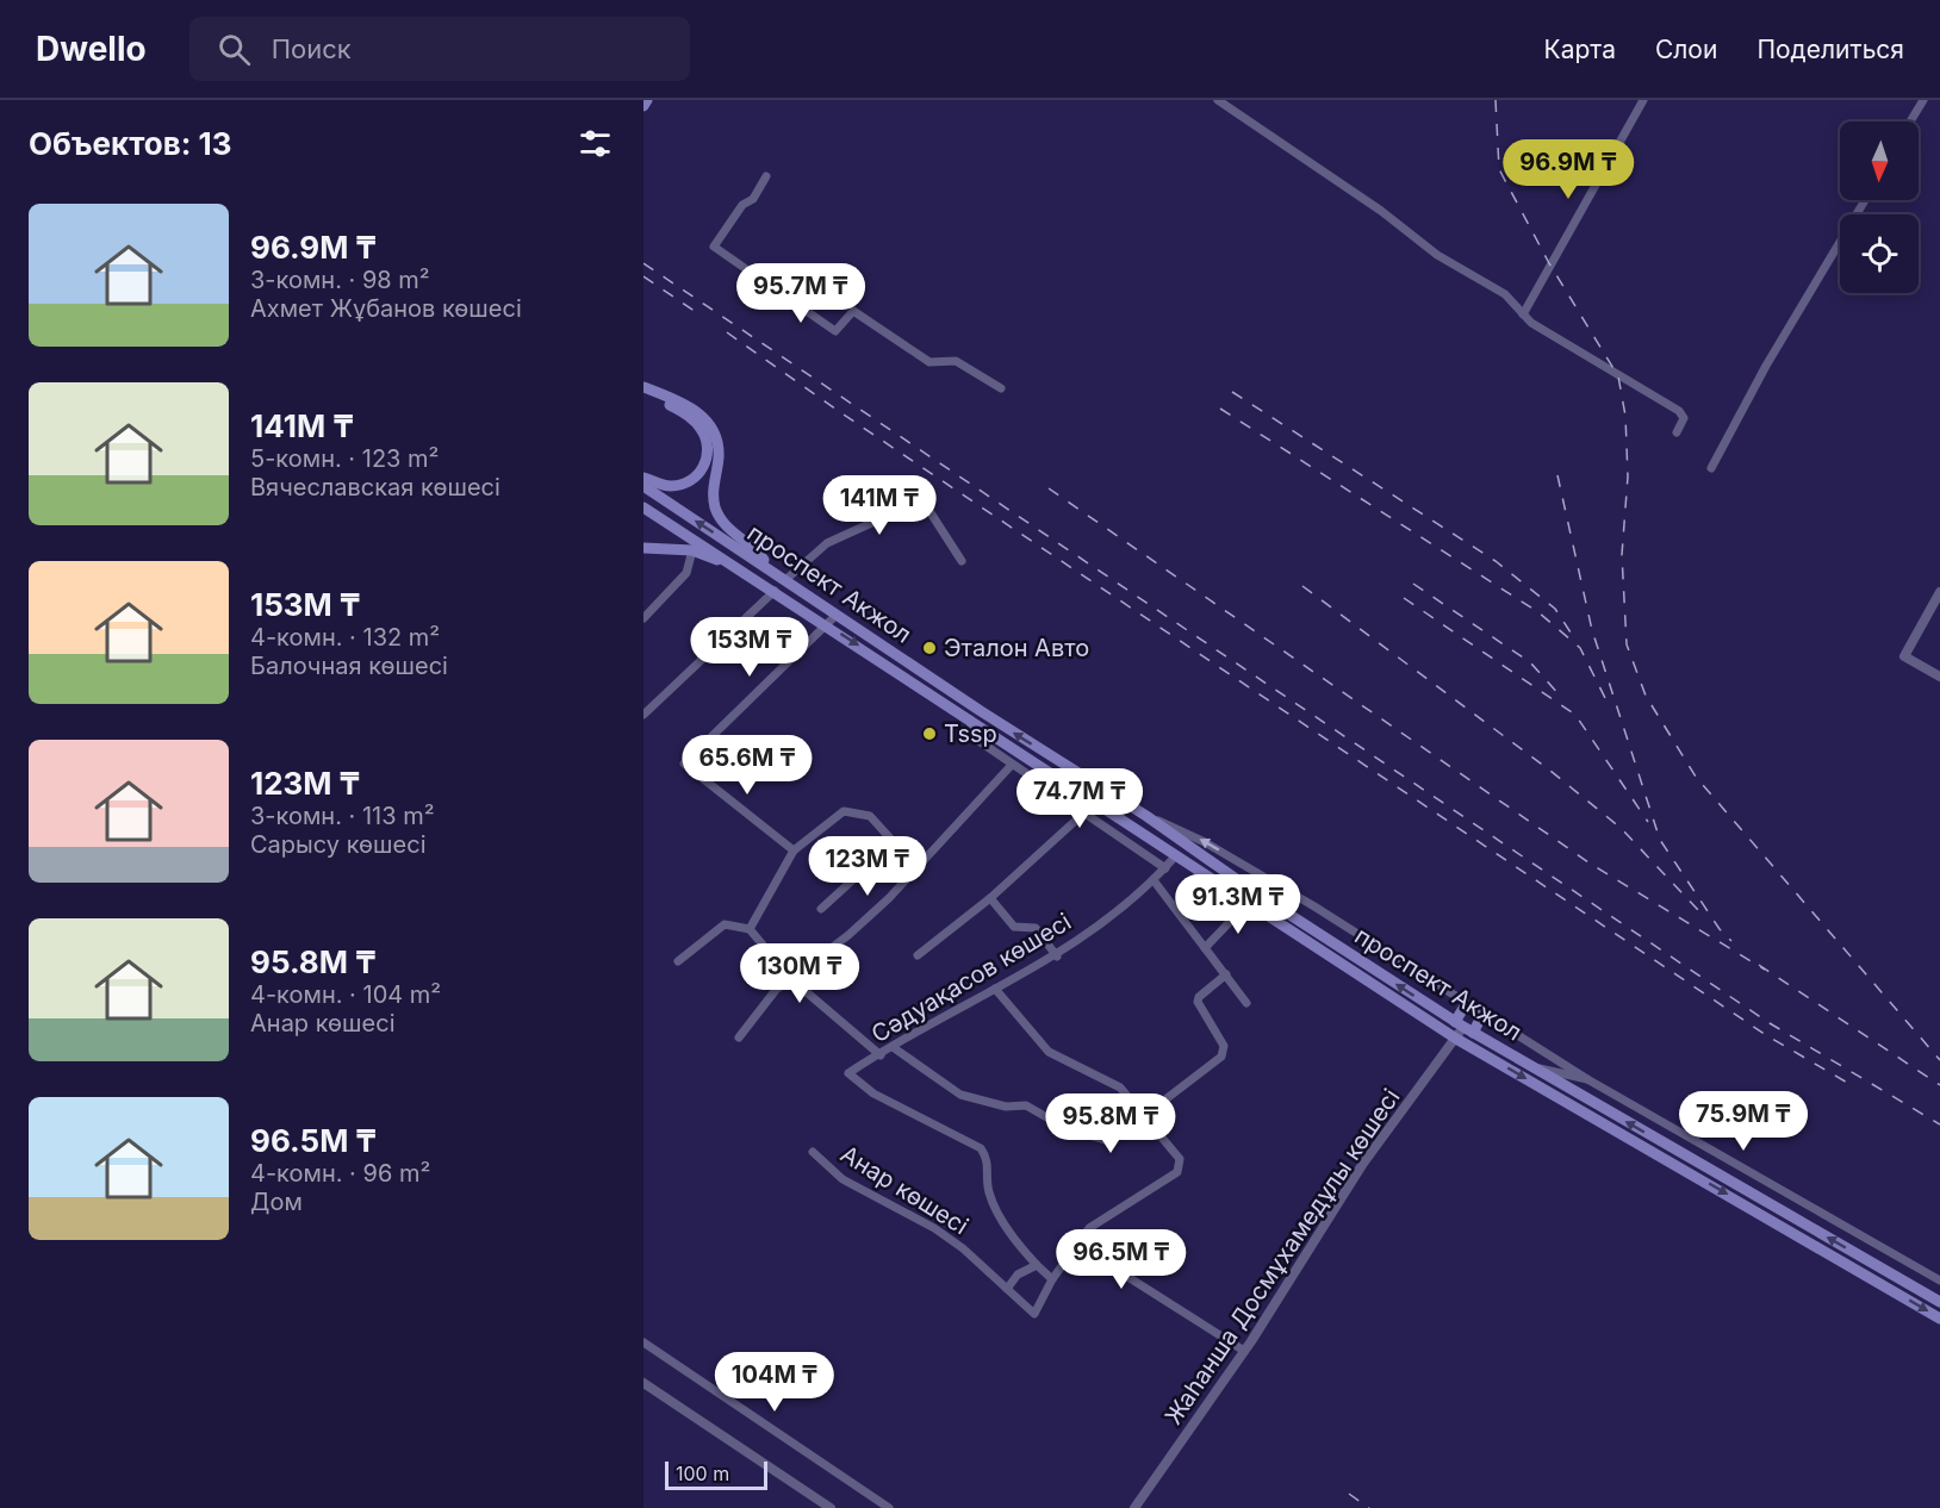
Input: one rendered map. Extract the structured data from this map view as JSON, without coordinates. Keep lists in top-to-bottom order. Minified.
{"streets":{"main road":["проспект Акжол"],"street":["Сәдуақасов көшесі","Анар көшесі","Жаһанша Досмұхамедұлы көшесі"]},"crossings":[["проспект Акжол","Сәдуақасов көшесі"],["проспект Акжол","Жаһанша Досмұхамедұлы көшесі"],["Сәдуақасов көшесі","Анар көшесі"]],"places":["Эталон Авто","Tssp"],"scale_bar":"100 m","north":"bottom","page":{"header":"Dwello","search":"Поиск","nav":["Карта","Слои","Поделиться"],"heading":"Объектов: 13","price":["96.9M ₸","95.7M ₸","141M ₸","153M ₸","65.6M ₸","74.7M ₸","123M ₸","91.3M ₸","130M ₸","75.9M ₸","95.8M ₸","96.5M ₸","104M ₸"],"list":[{"name":"96.9M ₸","note":"3-комн. · 98 m² · Ахмет Жұбанов көшесі"},{"name":"141M ₸","note":"5-комн. · 123 m² · Вячеславская көшесі"},{"name":"153M ₸","note":"4-комн. · 132 m² · Балочная көшесі"},{"name":"123M ₸","note":"3-комн. · 113 m² · Сарысу көшесі"},{"name":"95.8M ₸","note":"4-комн. · 104 m² · Анар көшесі"},{"name":"96.5M ₸","note":"4-комн. · 96 m² · Дом"}],"scale":"100 m"}}
